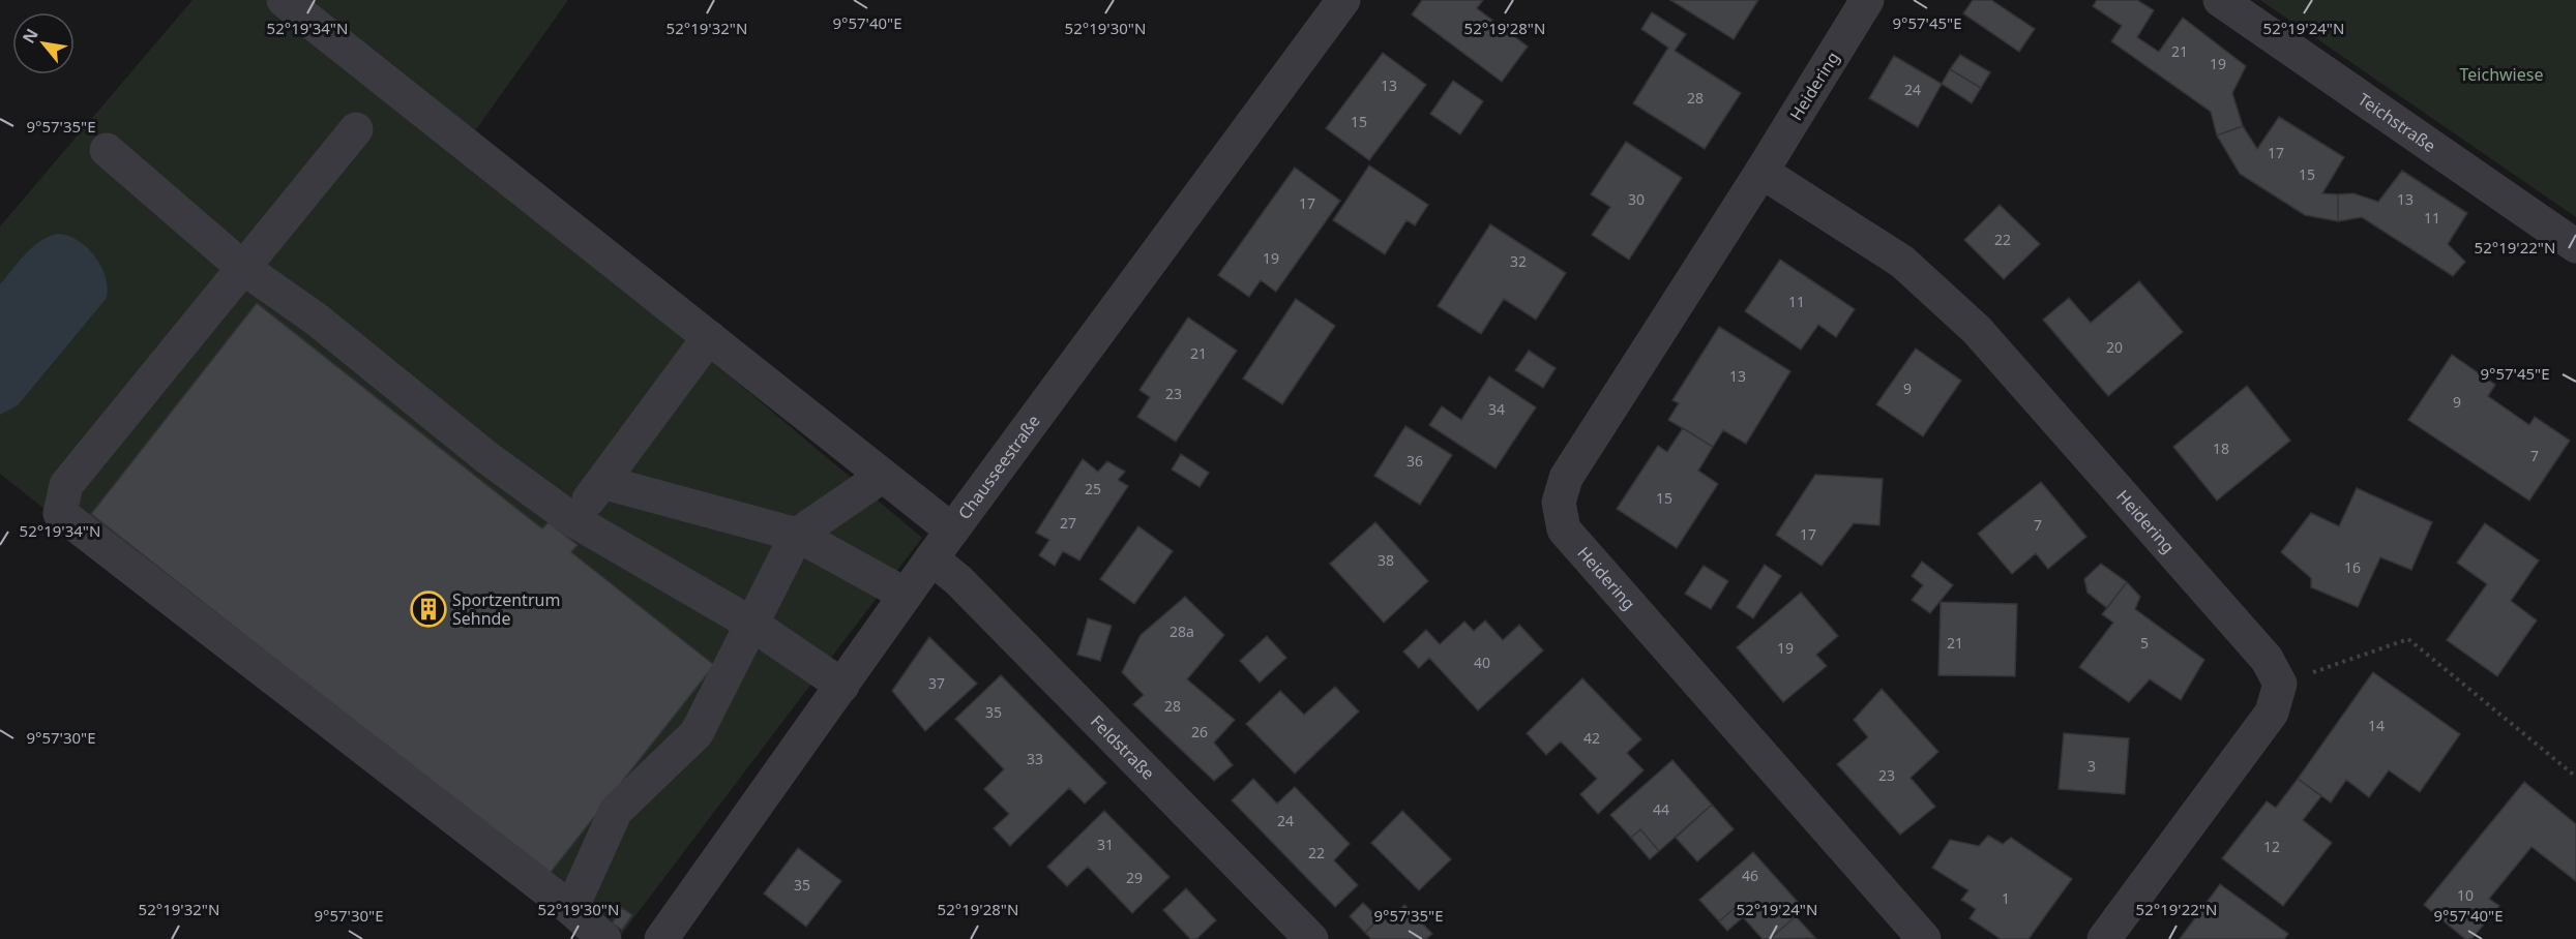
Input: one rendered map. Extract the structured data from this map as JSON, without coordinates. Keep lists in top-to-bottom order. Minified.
{"streets":{"street":["Heidering","Teichstraße","Chausseestraße","Feldstraße"]},"crossings":[["Chausseestraße","Feldstraße"]],"parks":["Teichwiese"],"places":{"building":["Sportzentrum Sehnde"]},"house_numbers":["21","19","13","24","28","15","17","15","30","13","17","11","22","19","32","11","20","21","13","9","23","9","34","18","7","36","25","15","27","7","17","38","16","28a","21","5","19","40","37","28","35","14","26","42","33","3","23","44","24","31","12","22","46","29","35","10","1"],"north":"top left","coordinates":["9°57'40\"E","9°57'45\"E","52°19'34\"N","52°19'32\"N","52°19'30\"N","52°19'28\"N","52°19'24\"N","9°57'35\"E","52°19'22\"N","9°57'30\"E"]}
